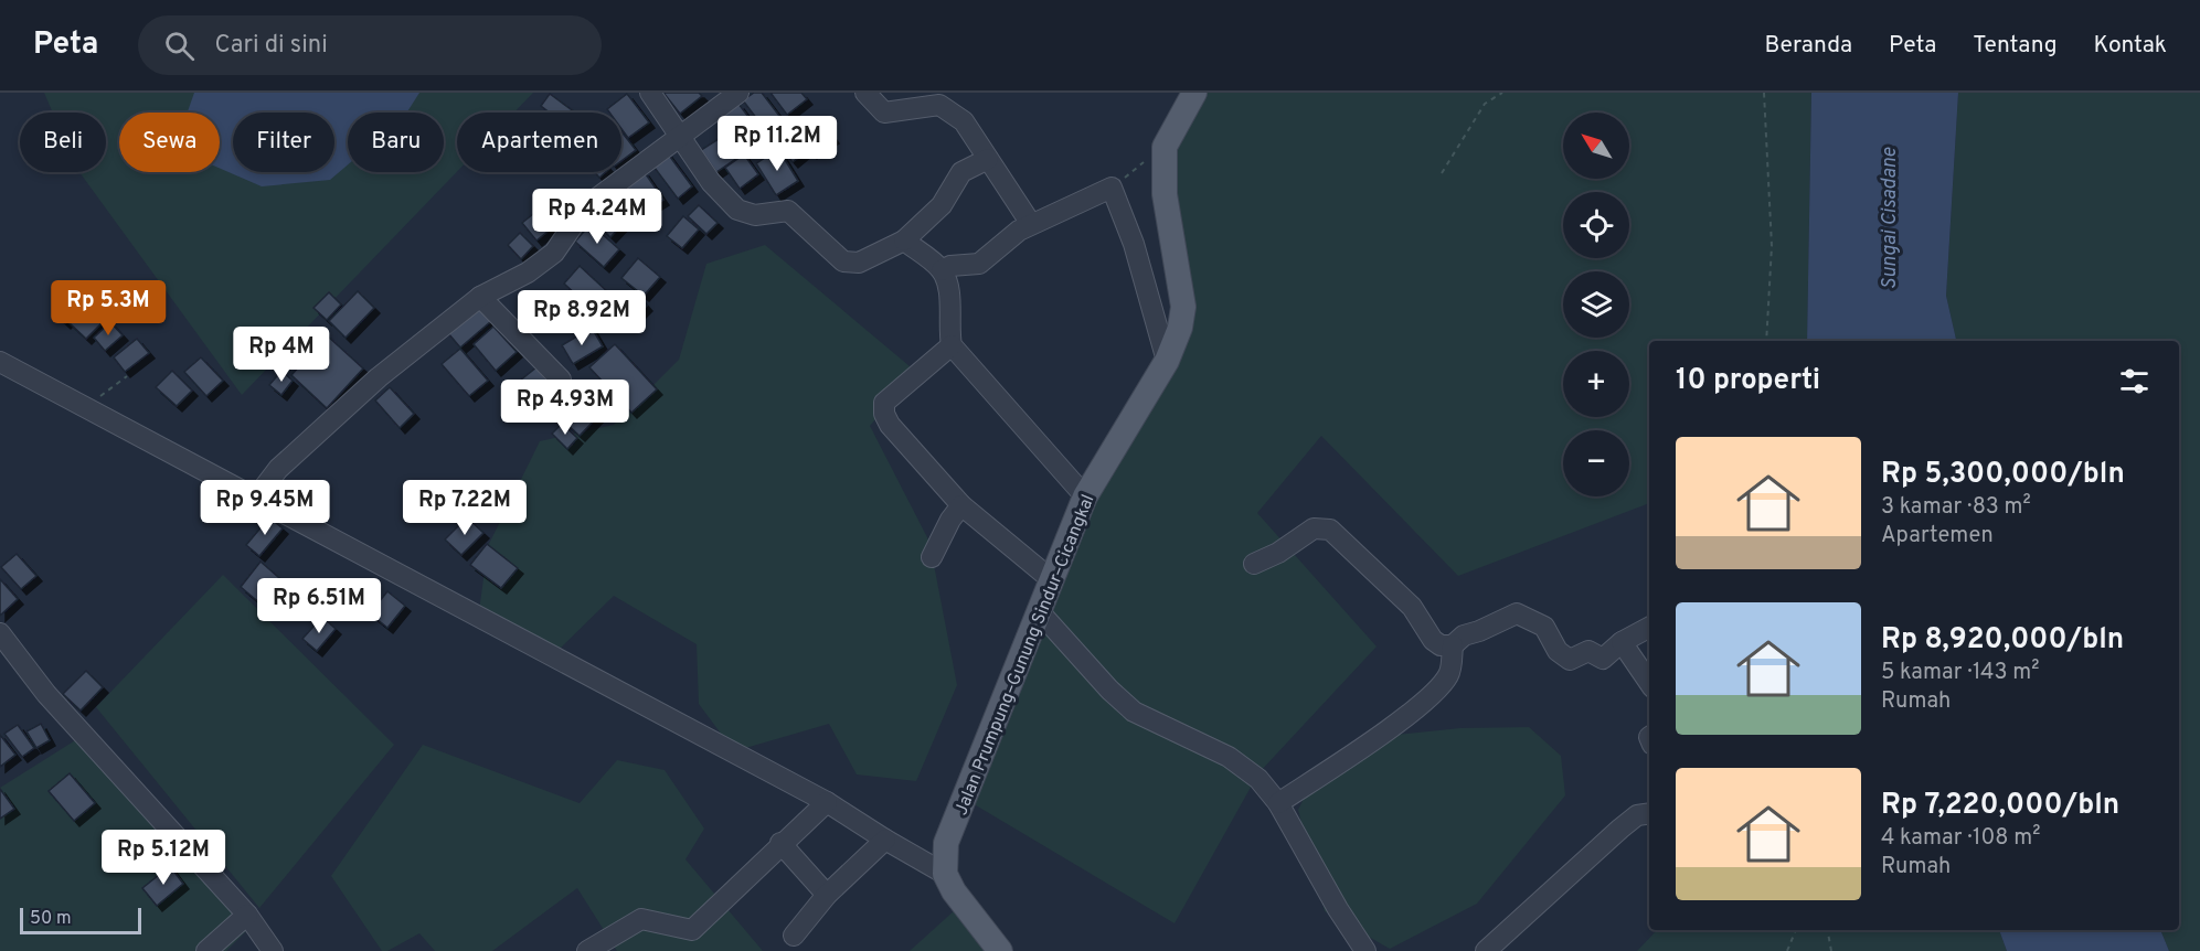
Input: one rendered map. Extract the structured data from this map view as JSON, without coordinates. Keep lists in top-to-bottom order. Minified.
{"streets":{"main road":["Jalan Prumpung–Gunung Sindur–Cicangkal"]},"water":["Sungai Cisadane"],"scale_bar":"50 m","north":"top left","page":{"header":"Peta","search":"Cari di sini","nav":["Beranda","Peta","Tentang","Kontak"],"map_buttons":["+","−"],"chip":["Beli","Sewa","Filter","Baru","Apartemen"],"price":["Rp 11.2M","Rp 4.24M","Rp 5.3M","Rp 8.92M","Rp 4M","Rp 4.93M","Rp 9.45M","Rp 7.22M","Rp 6.51M","Rp 5.12M"],"heading":"10 properti","list":[{"name":"Rp 5,300,000/bln","note":"3 kamar · 83 m² · Apartemen"},{"name":"Rp 8,920,000/bln","note":"5 kamar · 143 m² · Rumah"},{"name":"Rp 7,220,000/bln","note":"4 kamar · 108 m² · Rumah"}],"scale":"50 m"}}
